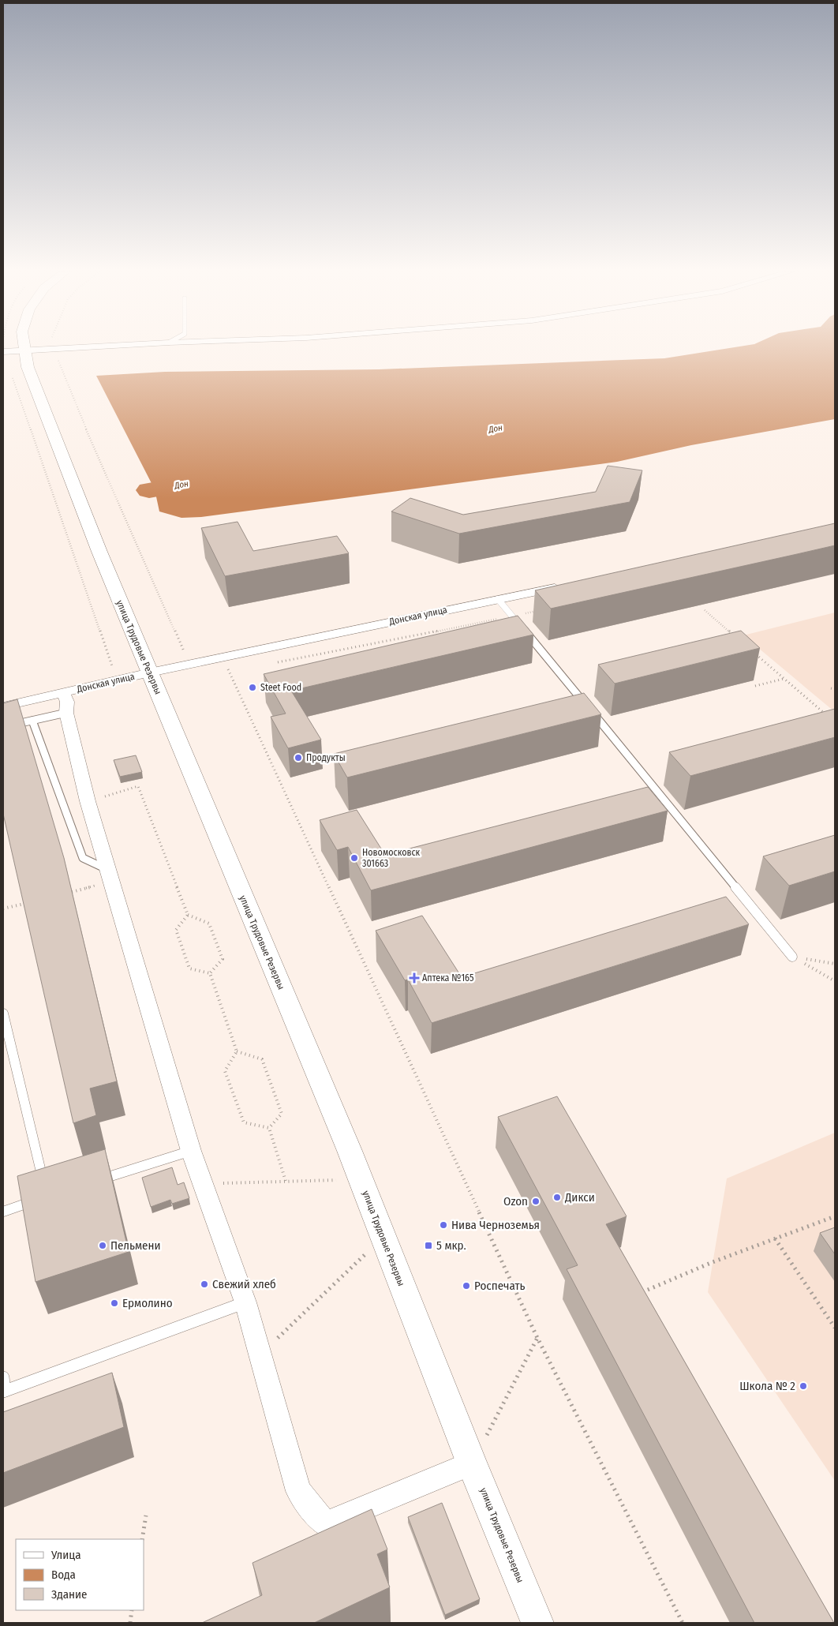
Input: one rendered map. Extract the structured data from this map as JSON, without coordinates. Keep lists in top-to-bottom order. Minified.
{"streets":{"street":["Донская улица","улица Трудовые Резервы"]},"crossings":[["Донская улица","улица Трудовые Резервы"]],"water":["Дон"],"places":{"other":["Steet Food","Продукты","Новомосковск 301663","Дикси","Ozon","Нива Черноземья","Пельмени","Свежий хлеб","Роспечать","Ермолино","Школа № 2"],"health":["Аптека №165"],"transit":["5 мкр."]},"legend":["Улица","Вода","Здание"]}
